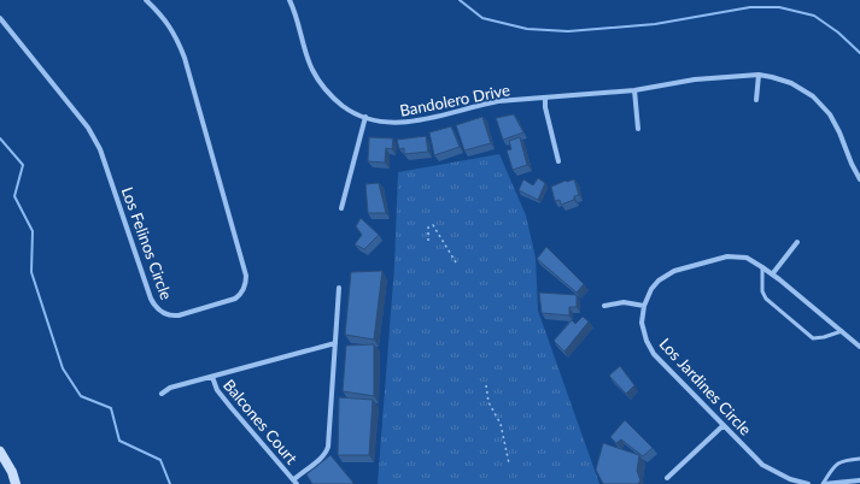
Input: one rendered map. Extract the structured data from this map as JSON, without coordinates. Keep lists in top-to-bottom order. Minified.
{"streets":{"street":["Bandolero Drive","Los Felinos Circle","Los Jardines Circle","Balcones Court"]}}
